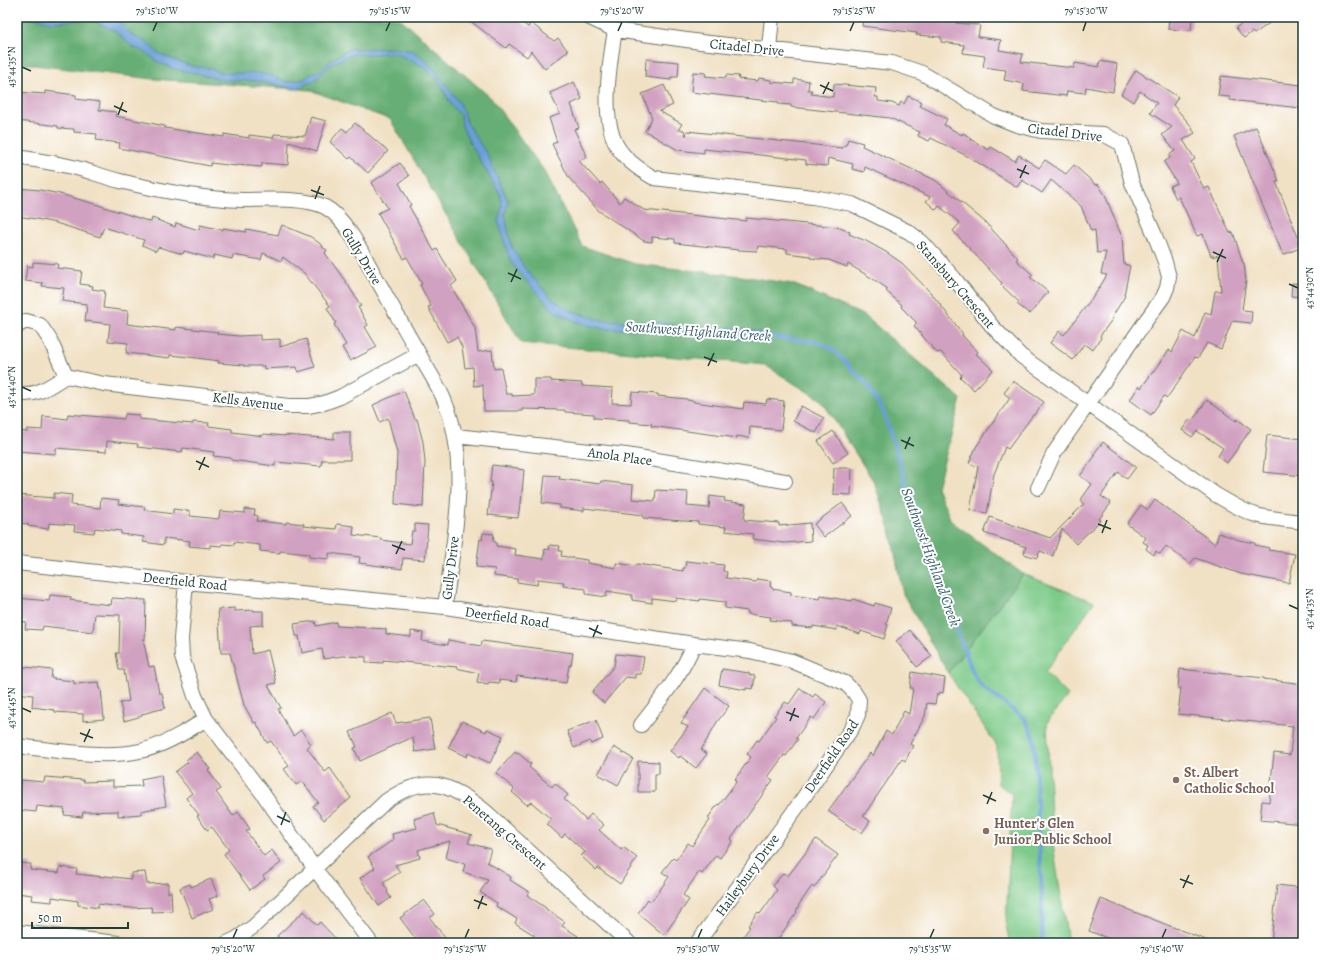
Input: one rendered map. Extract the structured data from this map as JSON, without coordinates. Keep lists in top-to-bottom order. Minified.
{"streets":{"street":["Citadel Drive","Gully Drive","Stansbury Crescent","Kells Avenue","Anola Place","Deerfield Road","Penetang Crescent","Haileybury Drive"]},"crossings":[["Citadel Drive","Stansbury Crescent"],["Gully Drive","Kells Avenue"],["Gully Drive","Anola Place"],["Gully Drive","Deerfield Road"],["Deerfield Road","Haileybury Drive"]],"water":["Southwest Highland Creek"],"places":["St. Albert Catholic School","Hunter's Glen Junior Public School"],"scale_bar":"50 m","coordinates":["79°15'10\"W","79°15'15\"W","79°15'20\"W","79°15'25\"W","79°15'30\"W","43°44'35\"N","43°44'30\"N","43°44'40\"N","43°44'45\"N","79°15'35\"W","79°15'40\"W"]}
